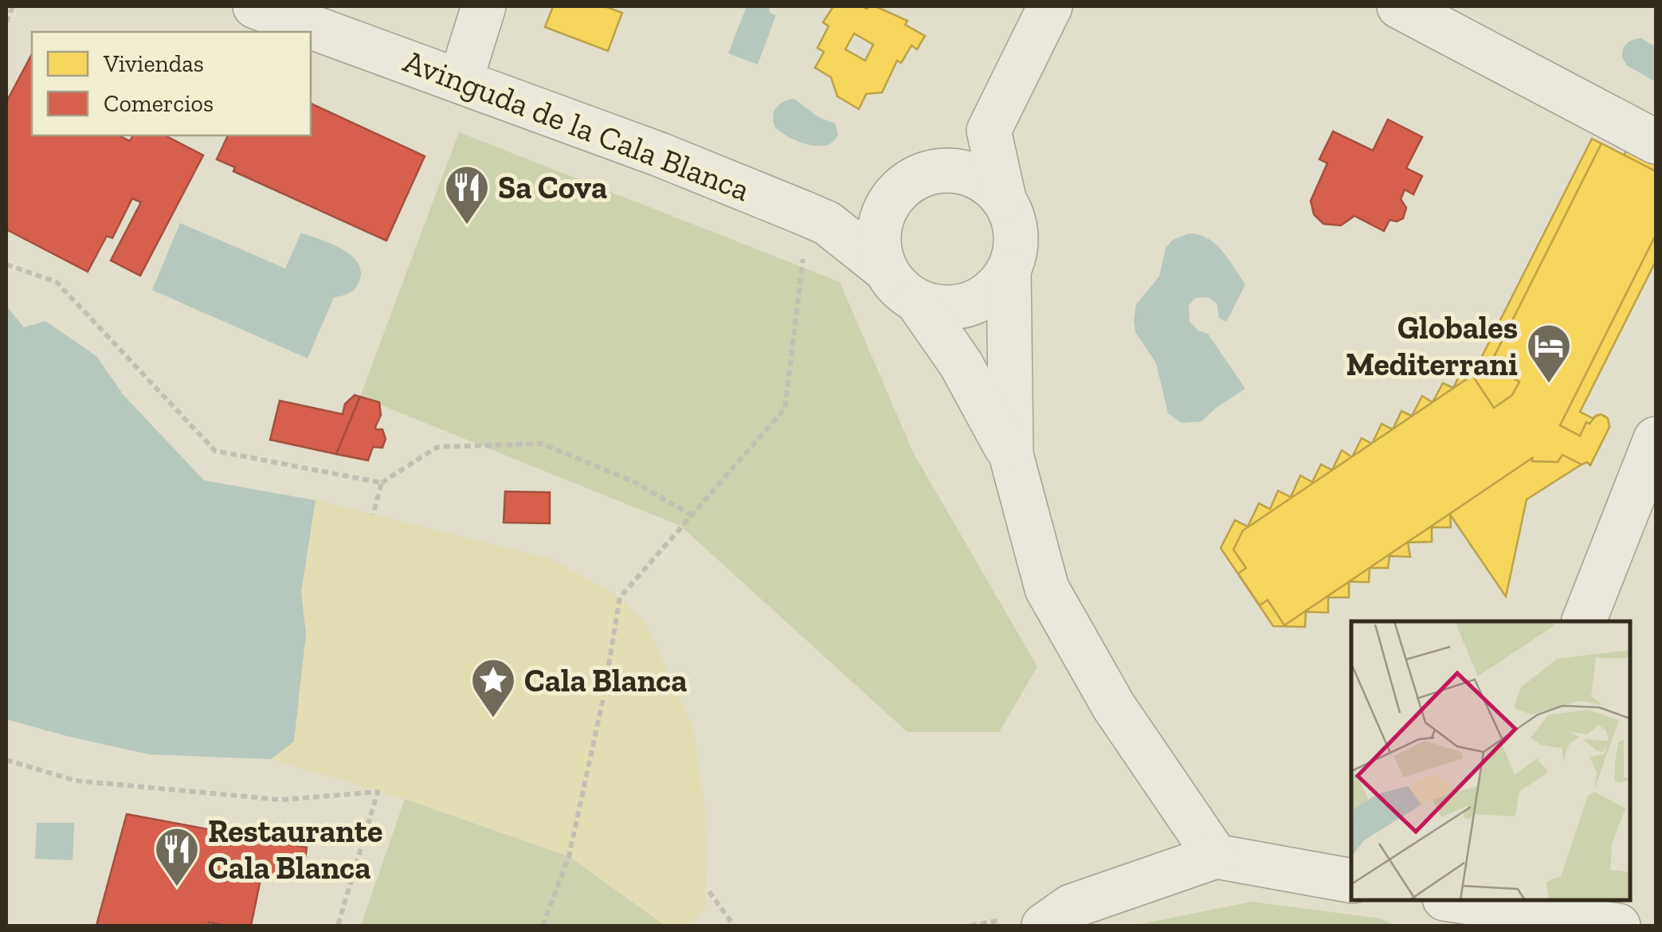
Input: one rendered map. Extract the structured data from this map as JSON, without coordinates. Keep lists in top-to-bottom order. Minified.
{"streets":{"street":["Avinguda de la Cala Blanca"]},"places":{"restaurant":["Sa Cova","Restaurante Cala Blanca"],"hotel":["Globales Mediterrani"],"place":["Cala Blanca"]},"legend":["Viviendas","Comercios"]}
